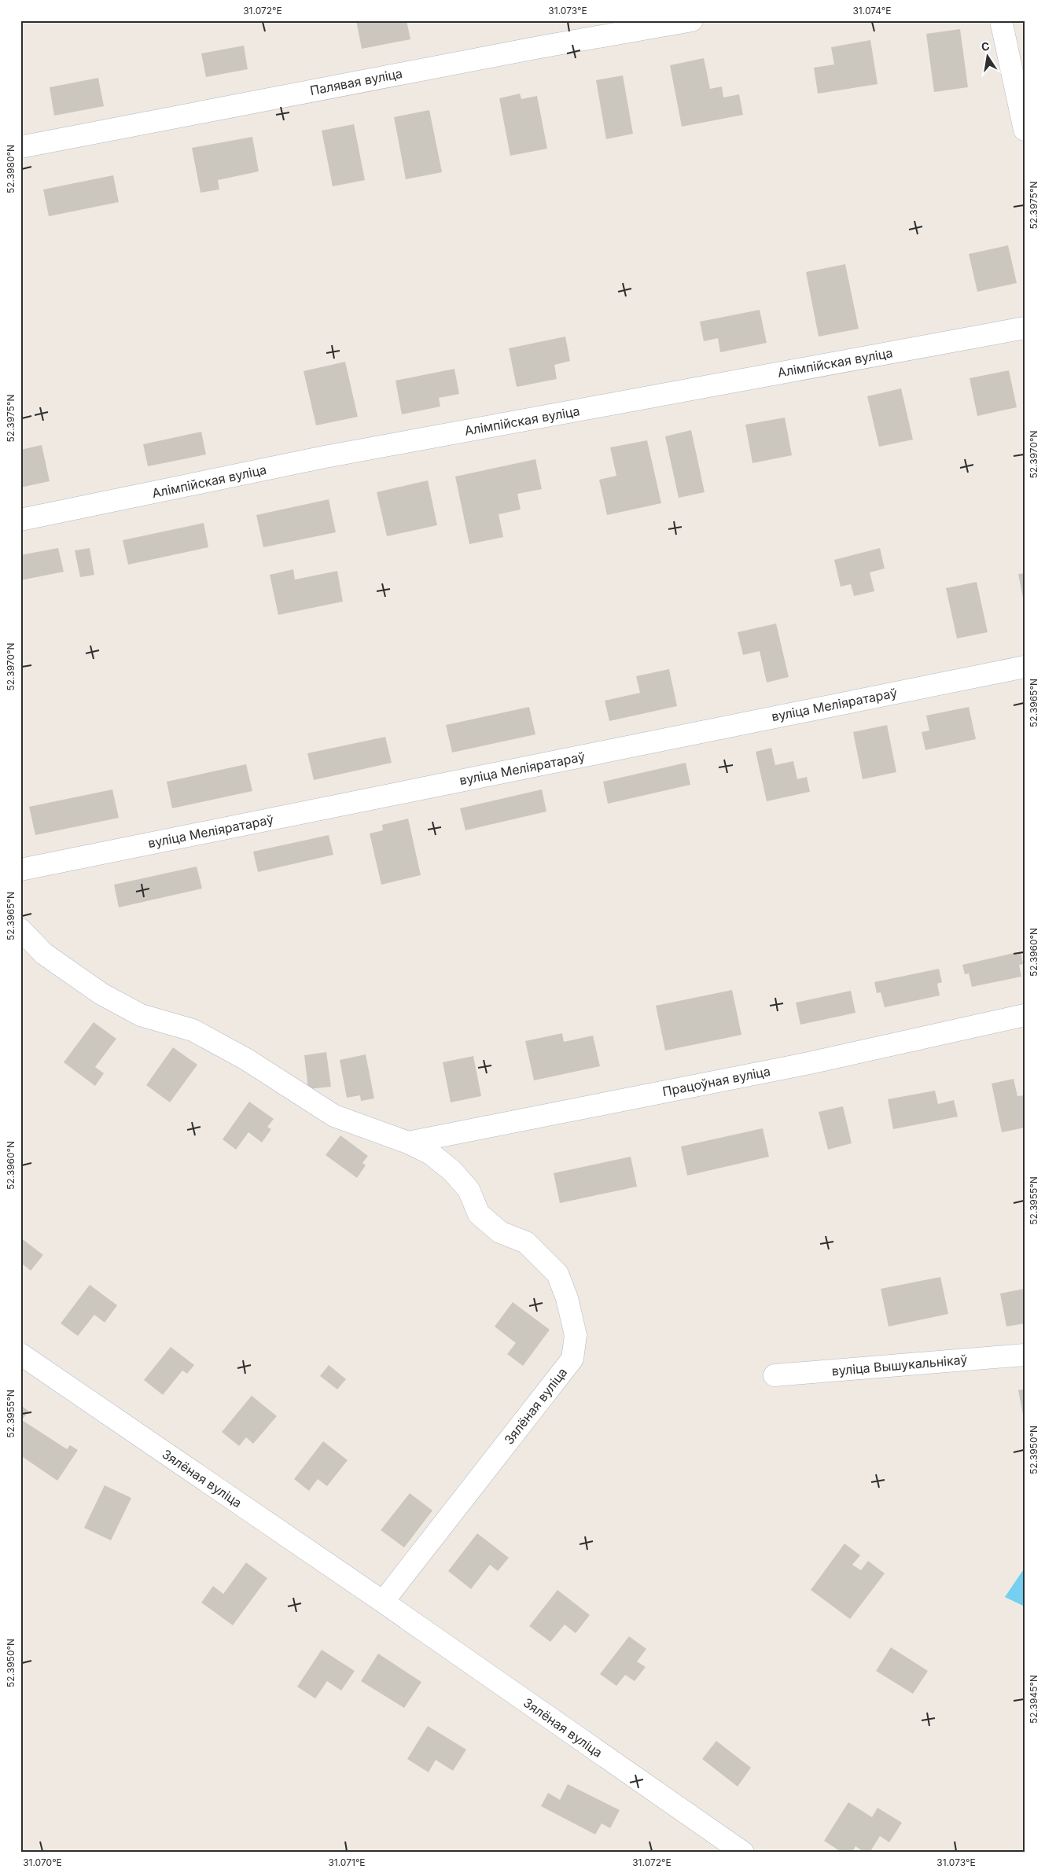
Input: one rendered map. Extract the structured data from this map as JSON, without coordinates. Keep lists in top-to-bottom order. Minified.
{"streets":{"street":["Палявая вуліца","Алімпійская вуліца","вуліца Меліяратараў","Працоўная вуліца","вуліца Вышукальнікаў","Зялёная вуліца"]},"crossings":[["Працоўная вуліца","Зялёная вуліца"]],"north":"top","coordinates":["31.072°E","31.073°E","31.074°E","52.3980°N","52.3975°N","52.3970°N","52.3965°N","52.3960°N","52.3955°N","52.3950°N","52.3945°N","31.070°E","31.071°E"]}
